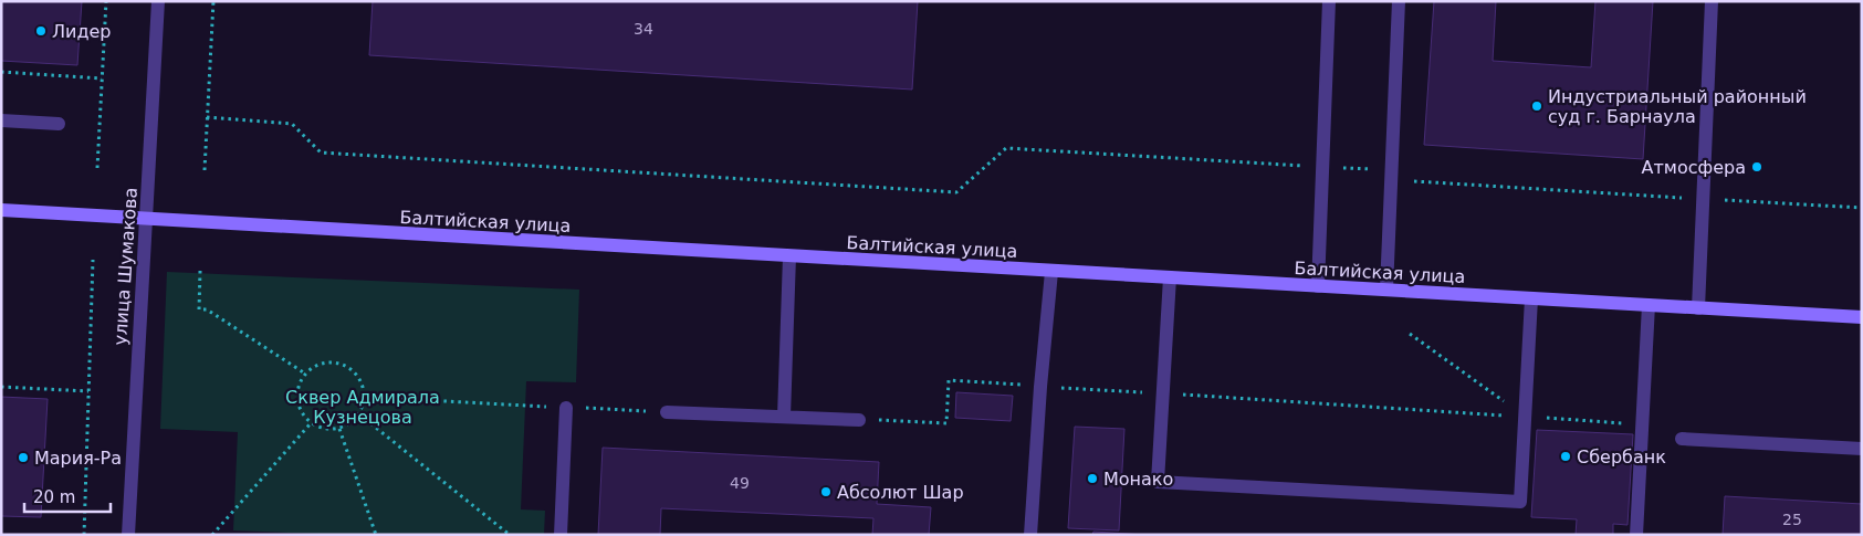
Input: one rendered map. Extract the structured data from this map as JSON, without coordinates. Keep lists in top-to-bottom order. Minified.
{"streets":{"main road":["Балтийская улица"],"street":["улица Шумакова"]},"crossings":[["Балтийская улица","улица Шумакова"]],"parks":["Сквер Адмирала Кузнецова"],"places":["Лидер","Индустриальный районный суд г. Барнаула","Атмосфера","Сбербанк","Мария-Ра","Монако","Абсолют Шар"],"house_numbers":["34","49","25"],"scale_bar":"20 m"}
